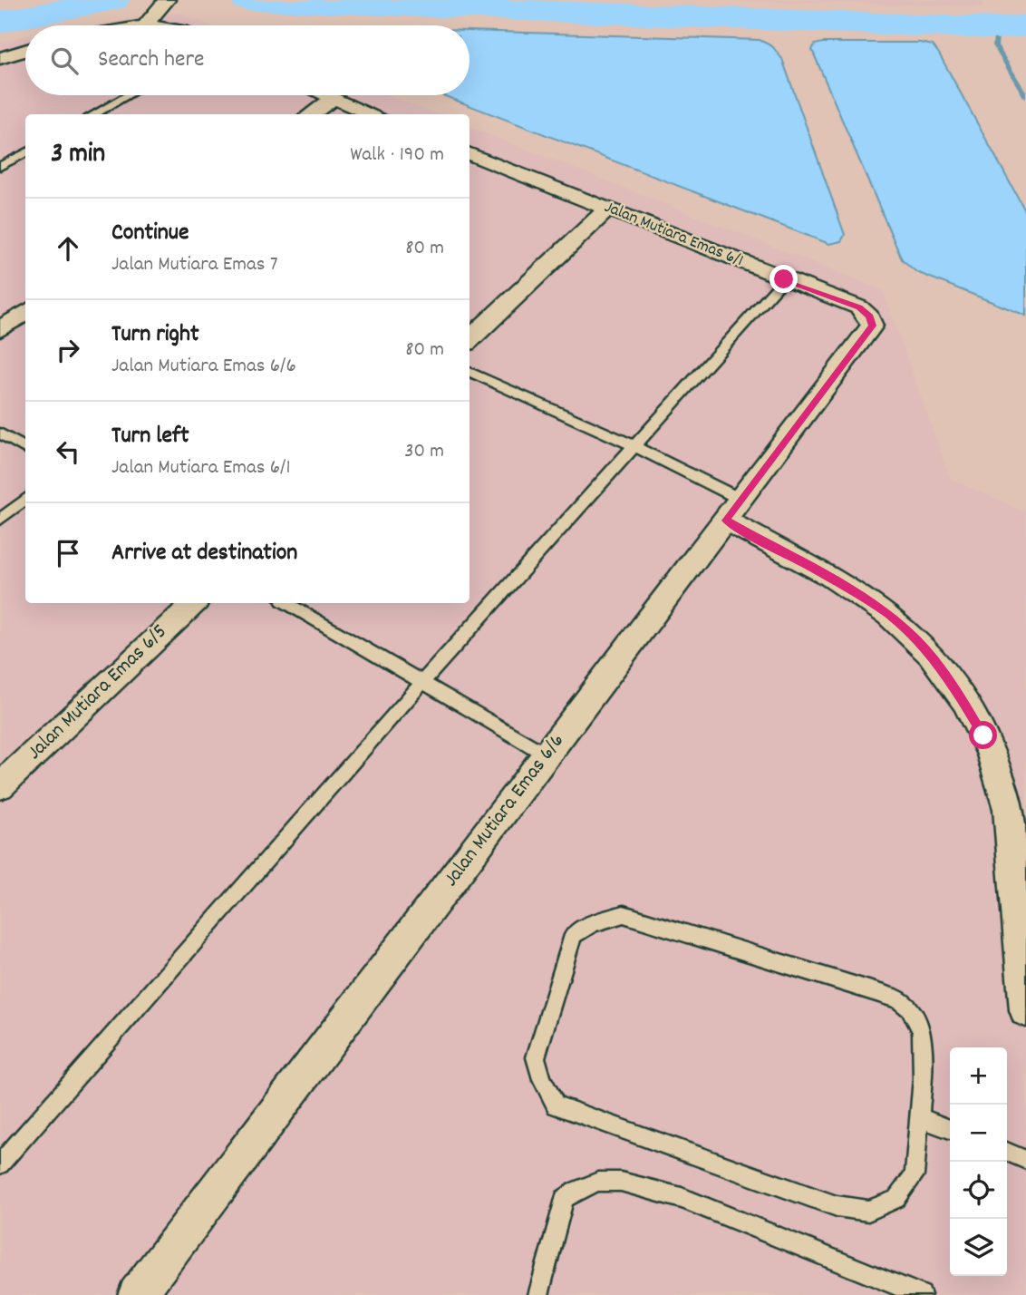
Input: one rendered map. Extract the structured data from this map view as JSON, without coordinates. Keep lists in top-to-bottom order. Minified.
{"streets":{"street":["Jalan Mutiara Emas 6/1","Jalan Mutiara Emas 6/5","Jalan Mutiara Emas 6/6"]},"crossings":[["Jalan Mutiara Emas 6/1","Jalan Mutiara Emas 6/6"]],"page":{"search":"Search here","heading":["3 min","Walk · 190 m"],"list":[["Continue","Jalan Mutiara Emas 7","80 m"],["Turn right","Jalan Mutiara Emas 6/6","80 m"],["Turn left","Jalan Mutiara Emas 6/1","30 m"],"Arrive at destination"],"map_buttons":["+","−"]}}
